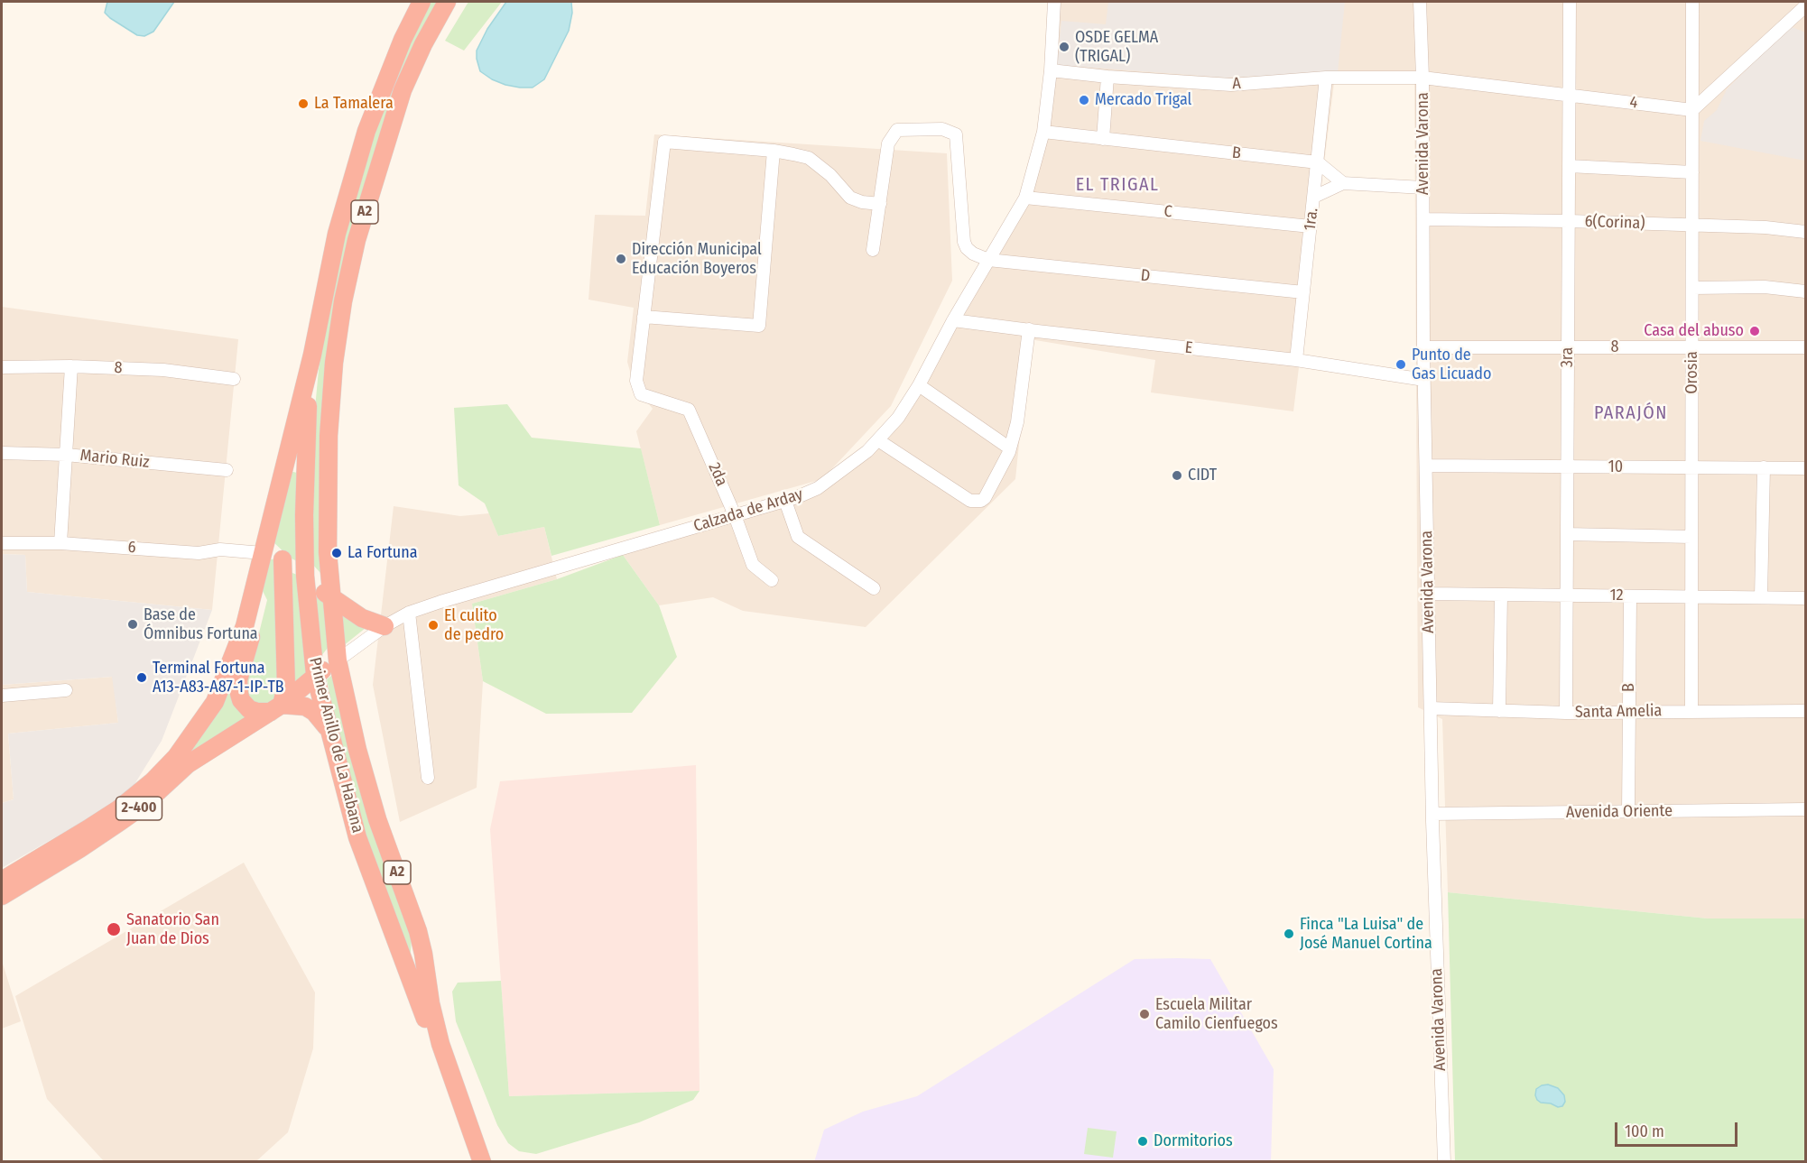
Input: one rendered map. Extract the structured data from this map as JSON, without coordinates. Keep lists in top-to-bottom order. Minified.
{"streets":{"highway":["A2","Primer Anillo de La Habana","2-400"],"street":["A","4","Avenida Varona","B","C","1ra.","6(Corina)","D","8","E","3ra","Orosia","Mario Ruiz","10","2da","Calzada de Arday","6","12","Santa Amelia","Avenida Oriente"]},"crossings":[["A","4"],["A","Avenida Varona"],["A","1ra."],["A","Calzada de Arday"],["4","Avenida Varona"],["4","3ra"],["4","Orosia"],["Avenida Varona","6(Corina)"],["Avenida Varona","8"],["Avenida Varona","E"],["Avenida Varona","10"],["Avenida Varona","12"],["Avenida Varona","Santa Amelia"],["Avenida Varona","Avenida Oriente"],["B","1ra."],["B","Calzada de Arday"],["B","12"],["B","Santa Amelia"],["B","Avenida Oriente"],["A2","Calzada de Arday"],["A2","Primer Anillo de La Habana"],["A2","2-400"],["C","1ra."],["C","Calzada de Arday"],["1ra.","D"],["1ra.","E"],["6(Corina)","3ra"],["6(Corina)","Orosia"],["D","Calzada de Arday"],["8","3ra"],["8","Orosia"],["E","Calzada de Arday"],["3ra","10"],["3ra","12"],["3ra","Santa Amelia"],["Orosia","10"],["Orosia","12"],["Orosia","Santa Amelia"],["2da","Calzada de Arday"],["Calzada de Arday","Primer Anillo de La Habana"],["6","2-400"],["Primer Anillo de La Habana","2-400"]],"districts":["EL TRIGAL","PARAJÓN"],"places":["OSDE GELMA (TRIGAL)","Mercado Trigal","La Tamalera","Dirección Municipal Educación Boyeros","Casa del abuso","Punto de Gas Licuado","CIDT","La Fortuna","Base de Ómnibus Fortuna","El culito de pedro","Terminal Fortuna A13-A83-A87-1-IP-TB","Sanatorio San Juan de Dios","Finca \"La Luisa\" de José Manuel Cortina","Escuela Militar Camilo Cienfuegos","Dormitorios"],"scale_bar":"100 m"}
